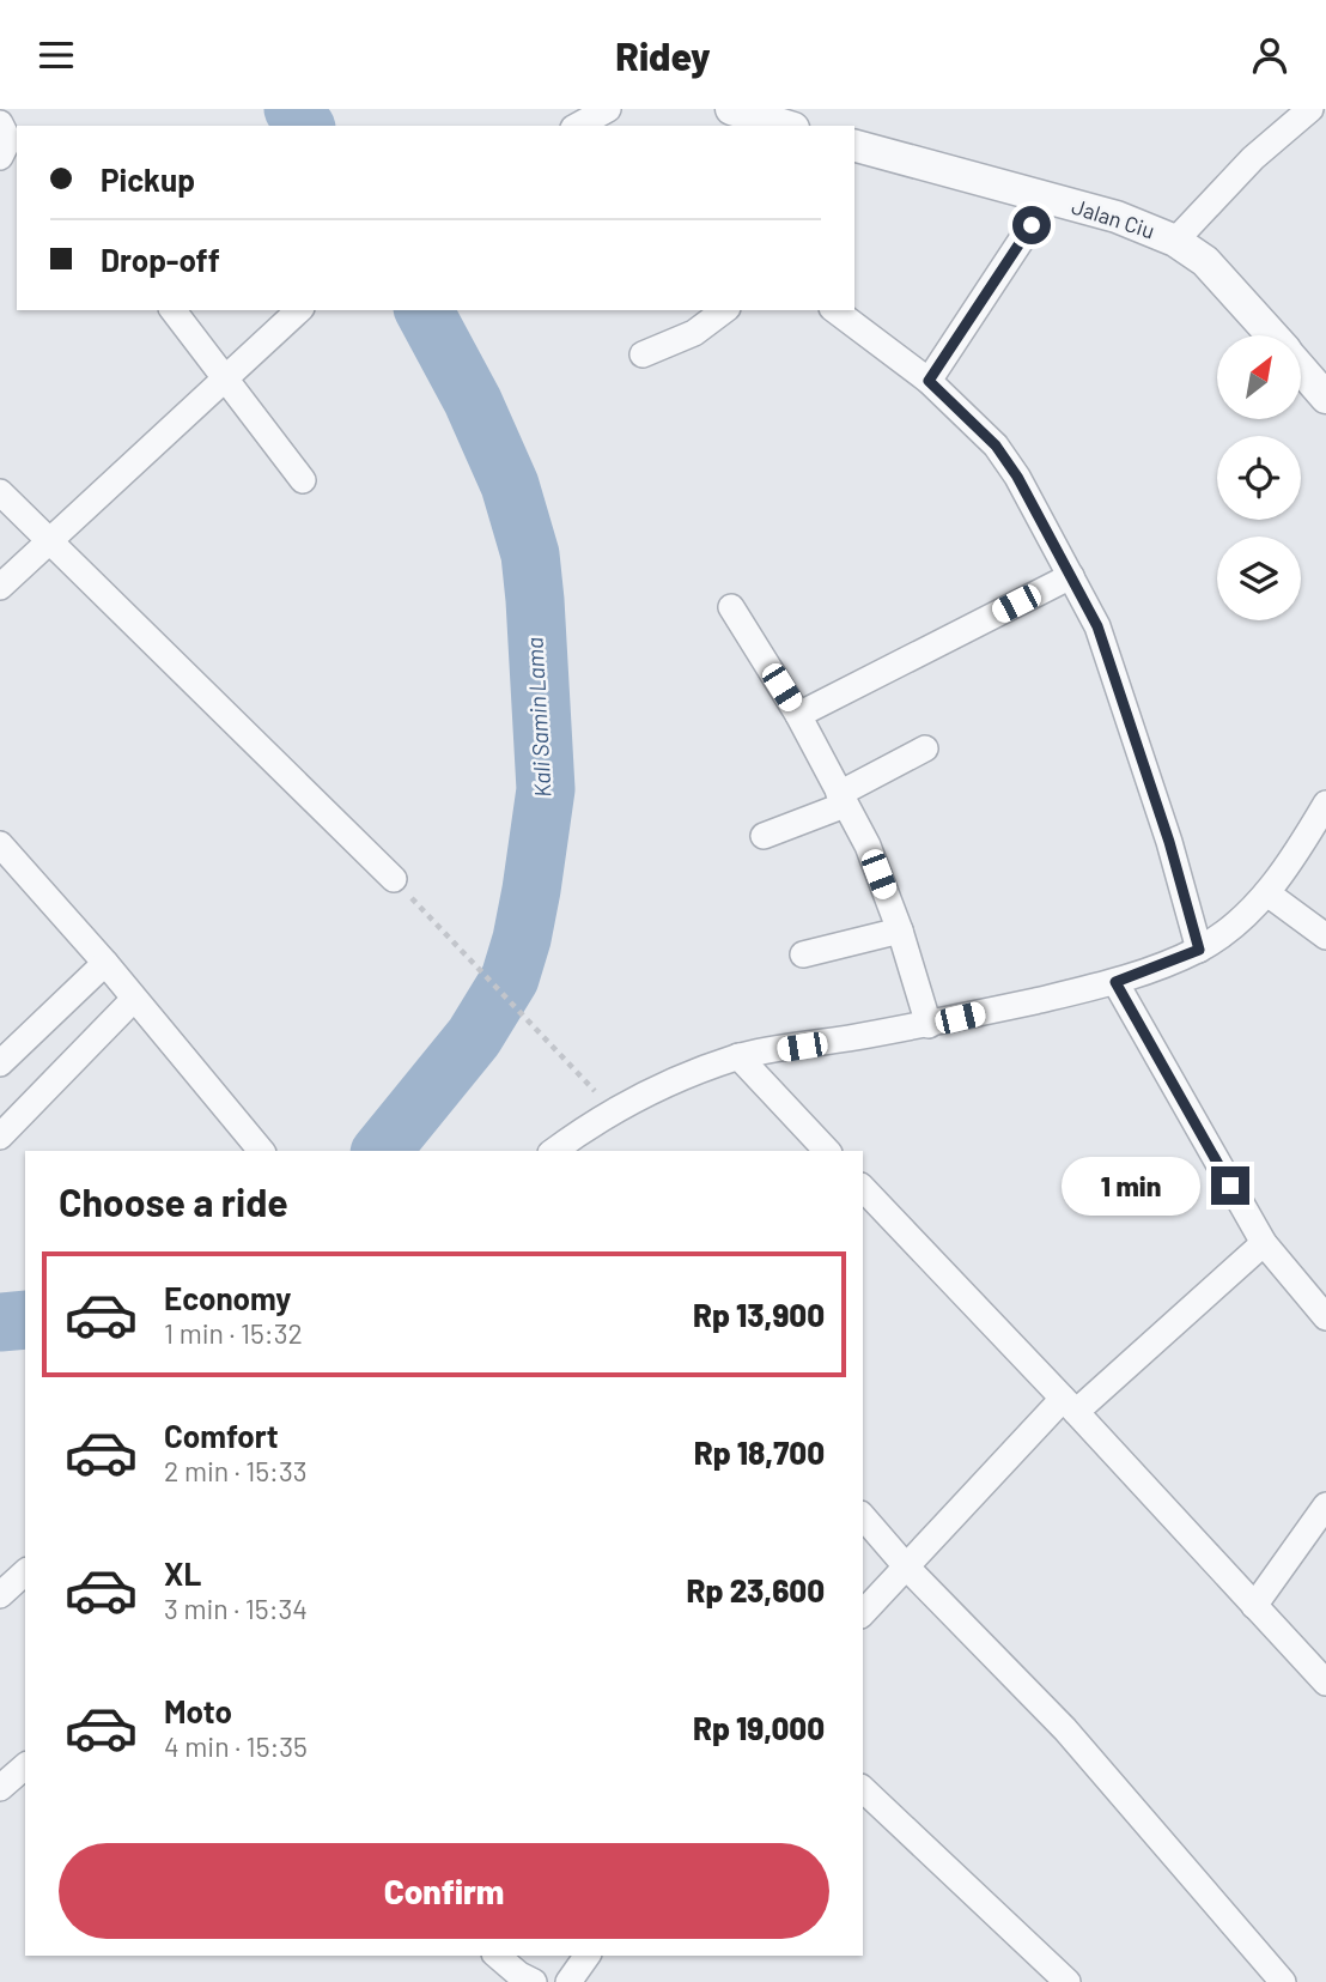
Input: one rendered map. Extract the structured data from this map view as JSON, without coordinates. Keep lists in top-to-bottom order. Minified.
{"streets":{"street":["Jalan Ciu"]},"water":["Kali Samin Lama"],"north":"top right","page":{"header":"Ridey","banner":["Pickup","Drop-off"],"heading":"Choose a ride","bubble":"1 min","list":[{"name":"Economy","note":"1 min · 15:32","value":"Rp 13,900"},{"name":"Comfort","note":"2 min · 15:33","value":"Rp 18,700"},{"name":"XL","note":"3 min · 15:34","value":"Rp 23,600"},{"name":"Moto","note":"4 min · 15:35","value":"Rp 19,000"}],"buttons":"Confirm"}}
